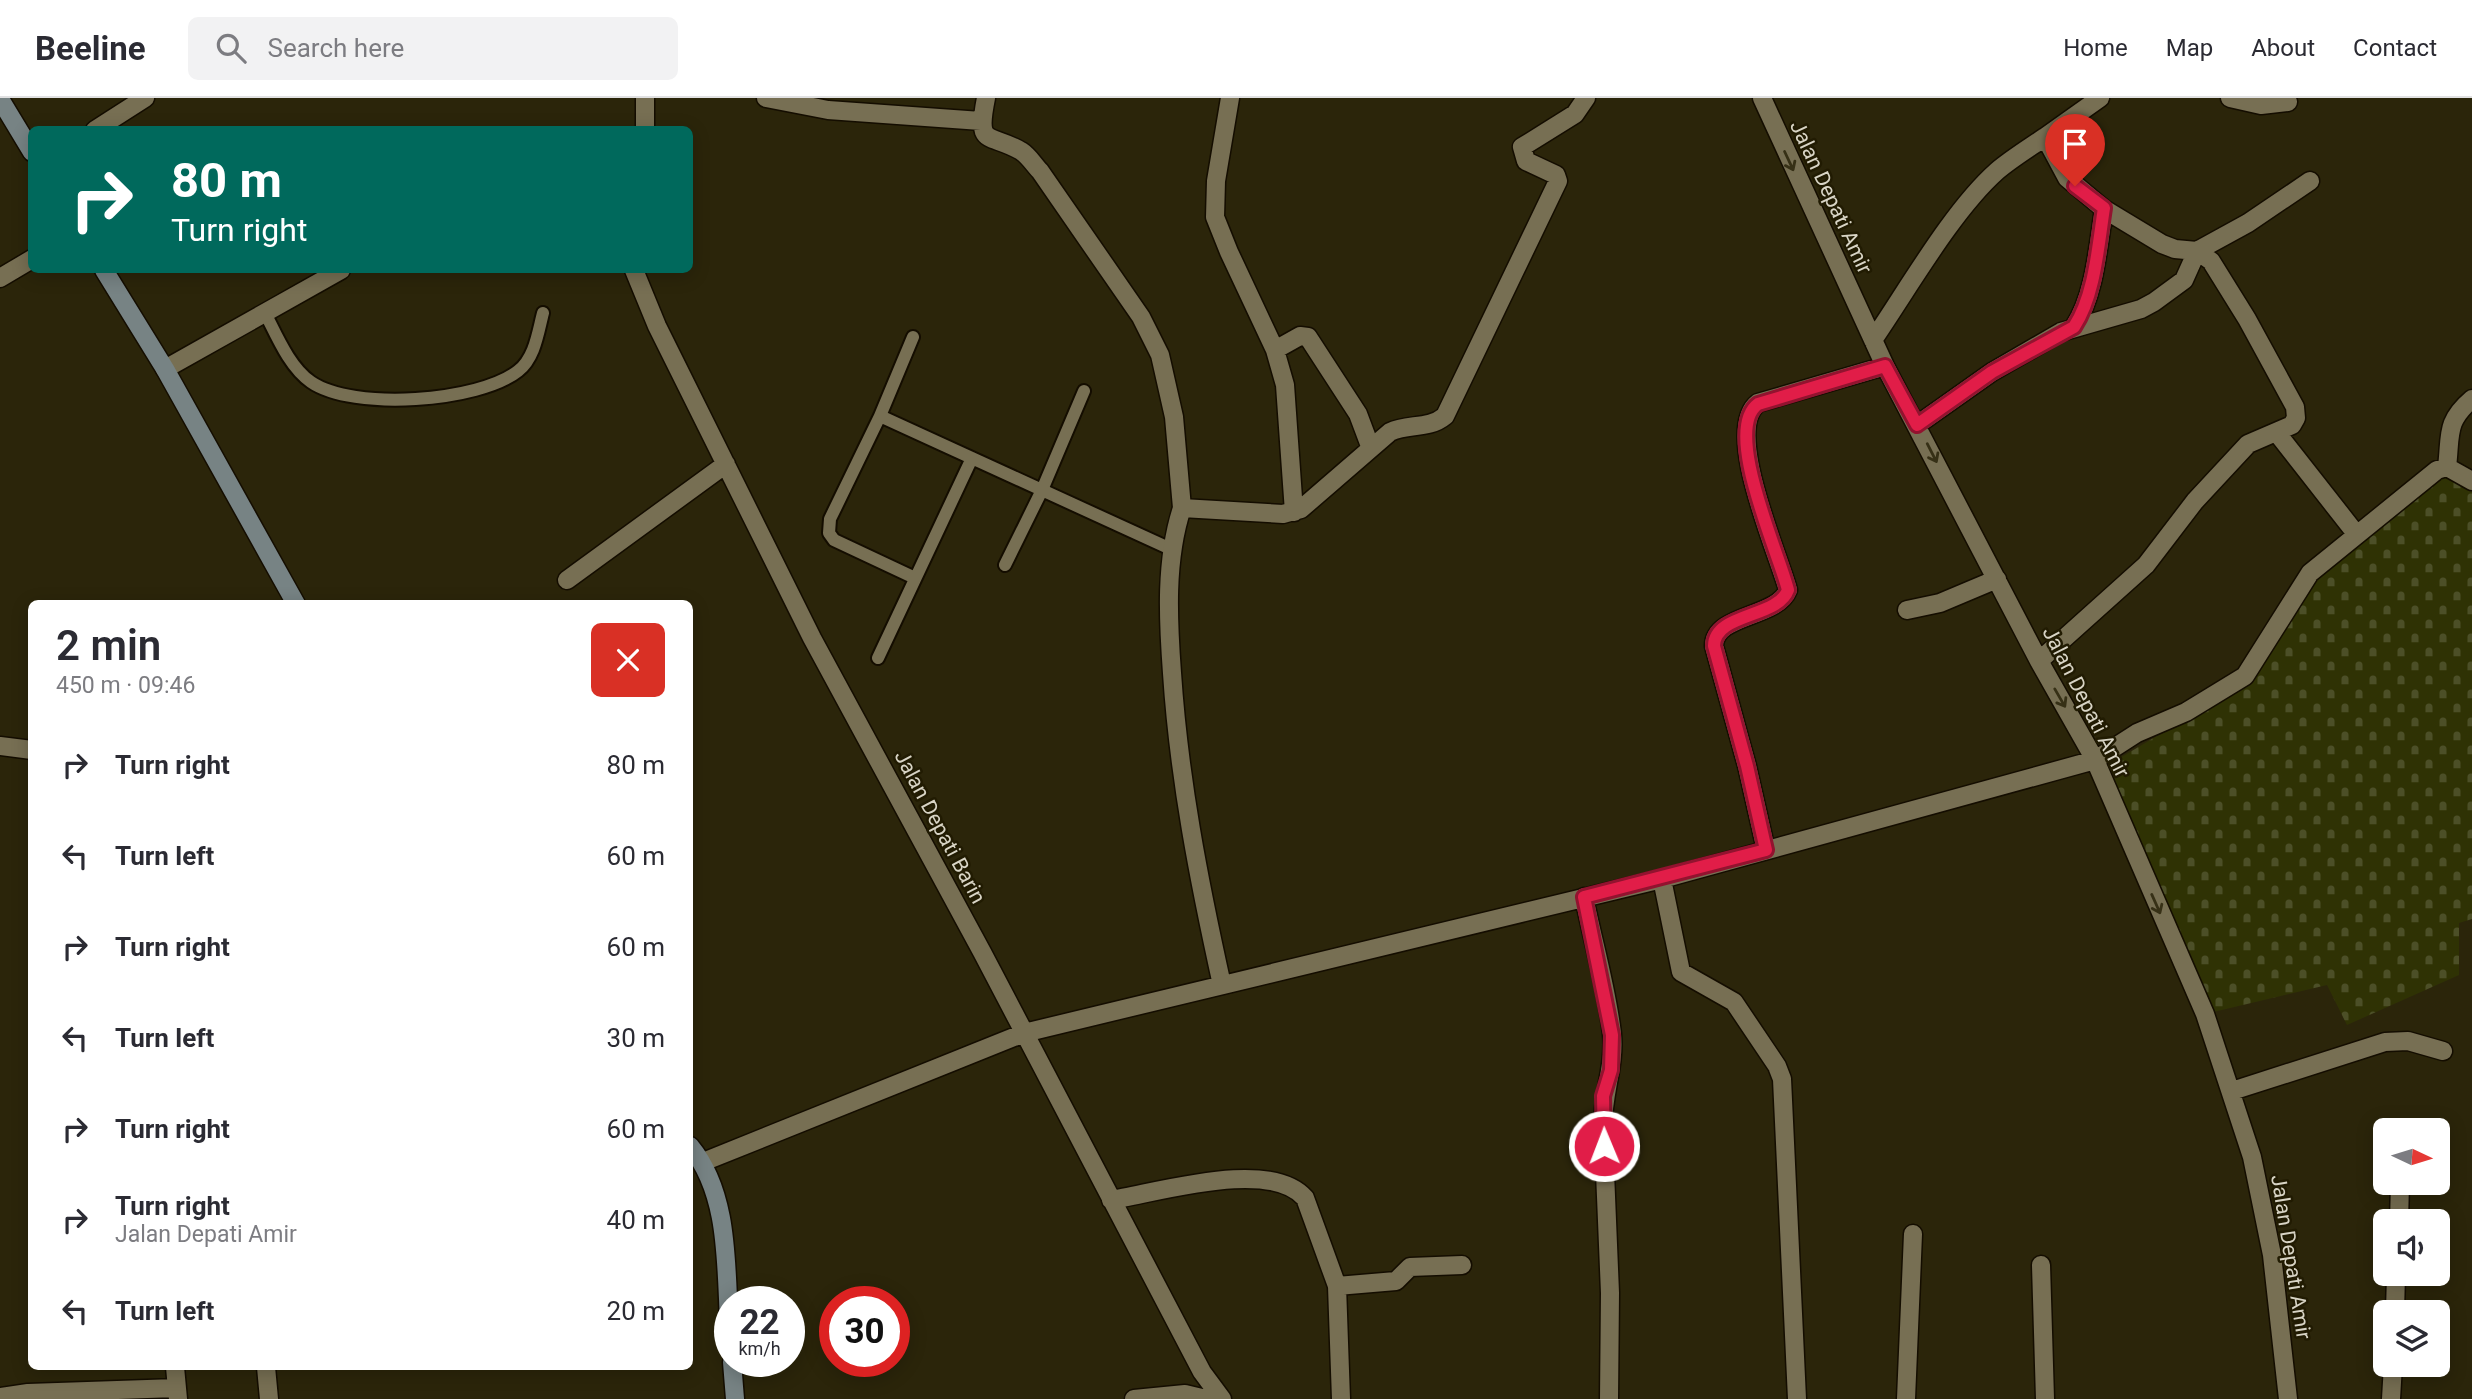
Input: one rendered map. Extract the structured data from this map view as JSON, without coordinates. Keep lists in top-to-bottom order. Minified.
{"streets":{"street":["Jalan Depati Amir","Jalan Depati Barin"]},"one_way":["Jalan Depati Amir"],"north":"right","page":{"header":"Beeline","search":"Search here","nav":["Home","Map","About","Contact"],"turn":["80 m","Turn right"],"heading":["2 min","450 m · 09:46"],"list":[{"name":"Turn right","value":"80 m"},{"name":"Turn left","value":"60 m"},{"name":"Turn right","value":"60 m"},{"name":"Turn left","value":"30 m"},{"name":"Turn right","value":"60 m"},{"name":"Turn right","note":"Jalan Depati Amir","value":"40 m"},{"name":"Turn left","value":"20 m"}],"speed":"22 km/h","limit":"30"}}
